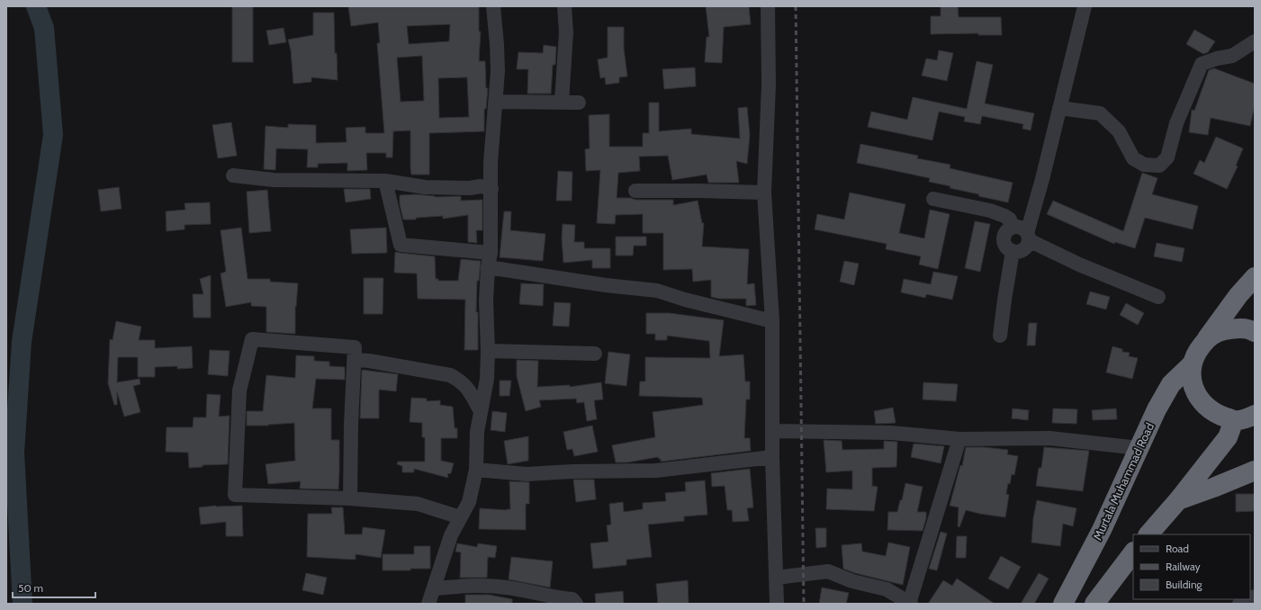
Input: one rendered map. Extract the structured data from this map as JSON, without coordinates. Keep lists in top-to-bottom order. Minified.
{"streets":{"highway":["Murtala Muhammad Road"]},"legend":["Road","Railway","Building"],"scale_bar":"50 m"}
